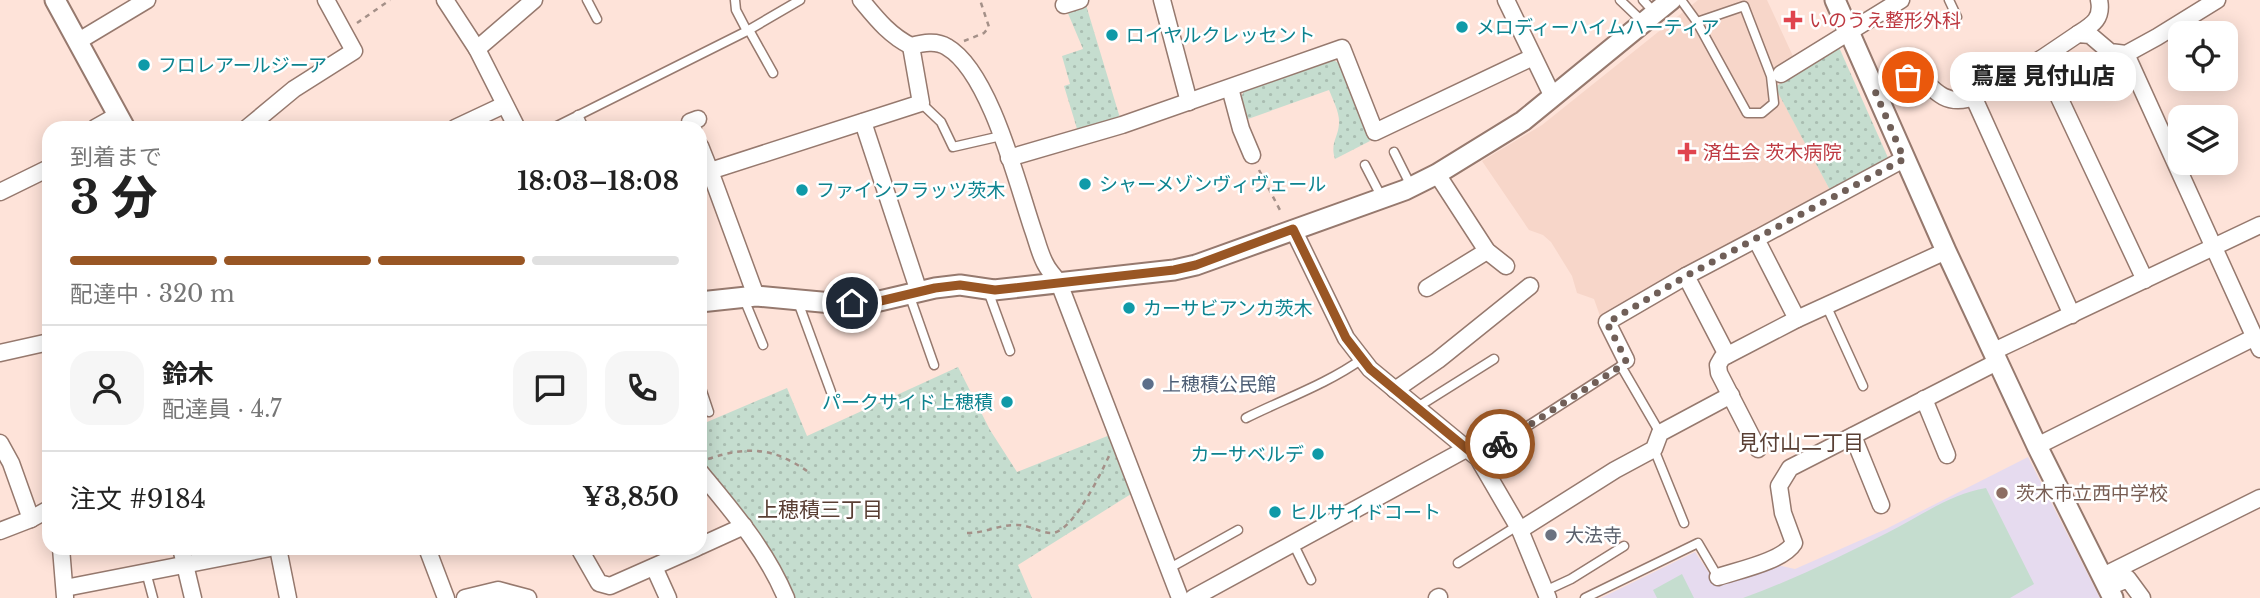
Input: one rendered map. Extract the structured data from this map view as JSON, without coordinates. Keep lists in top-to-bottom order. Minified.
{"districts":["見付山二丁目","上穂積三丁目"],"places":{"health":["いのうえ整形外科","済生会 茨木病院"],"other":["メロディーハイムハーティア","ロイヤルクレッセント","フロレアールジーア","蔦屋 見付山店","シャーメゾンヴィヴェール","ファインフラッツ茨木","カーサビアンカ茨木","上穂積公民館","パークサイド上穂積","カーサベルデ","茨木市立西中学校","ヒルサイドコート","大法寺"]},"page":{"bubble":"蔦屋 見付山店","heading":["3 分","到着まで","18:03–18:08"],"panel":["鈴木","配達員 · 4.7","注文 #9184","¥3,850"],"bar":"配達中 · 320 m"}}
